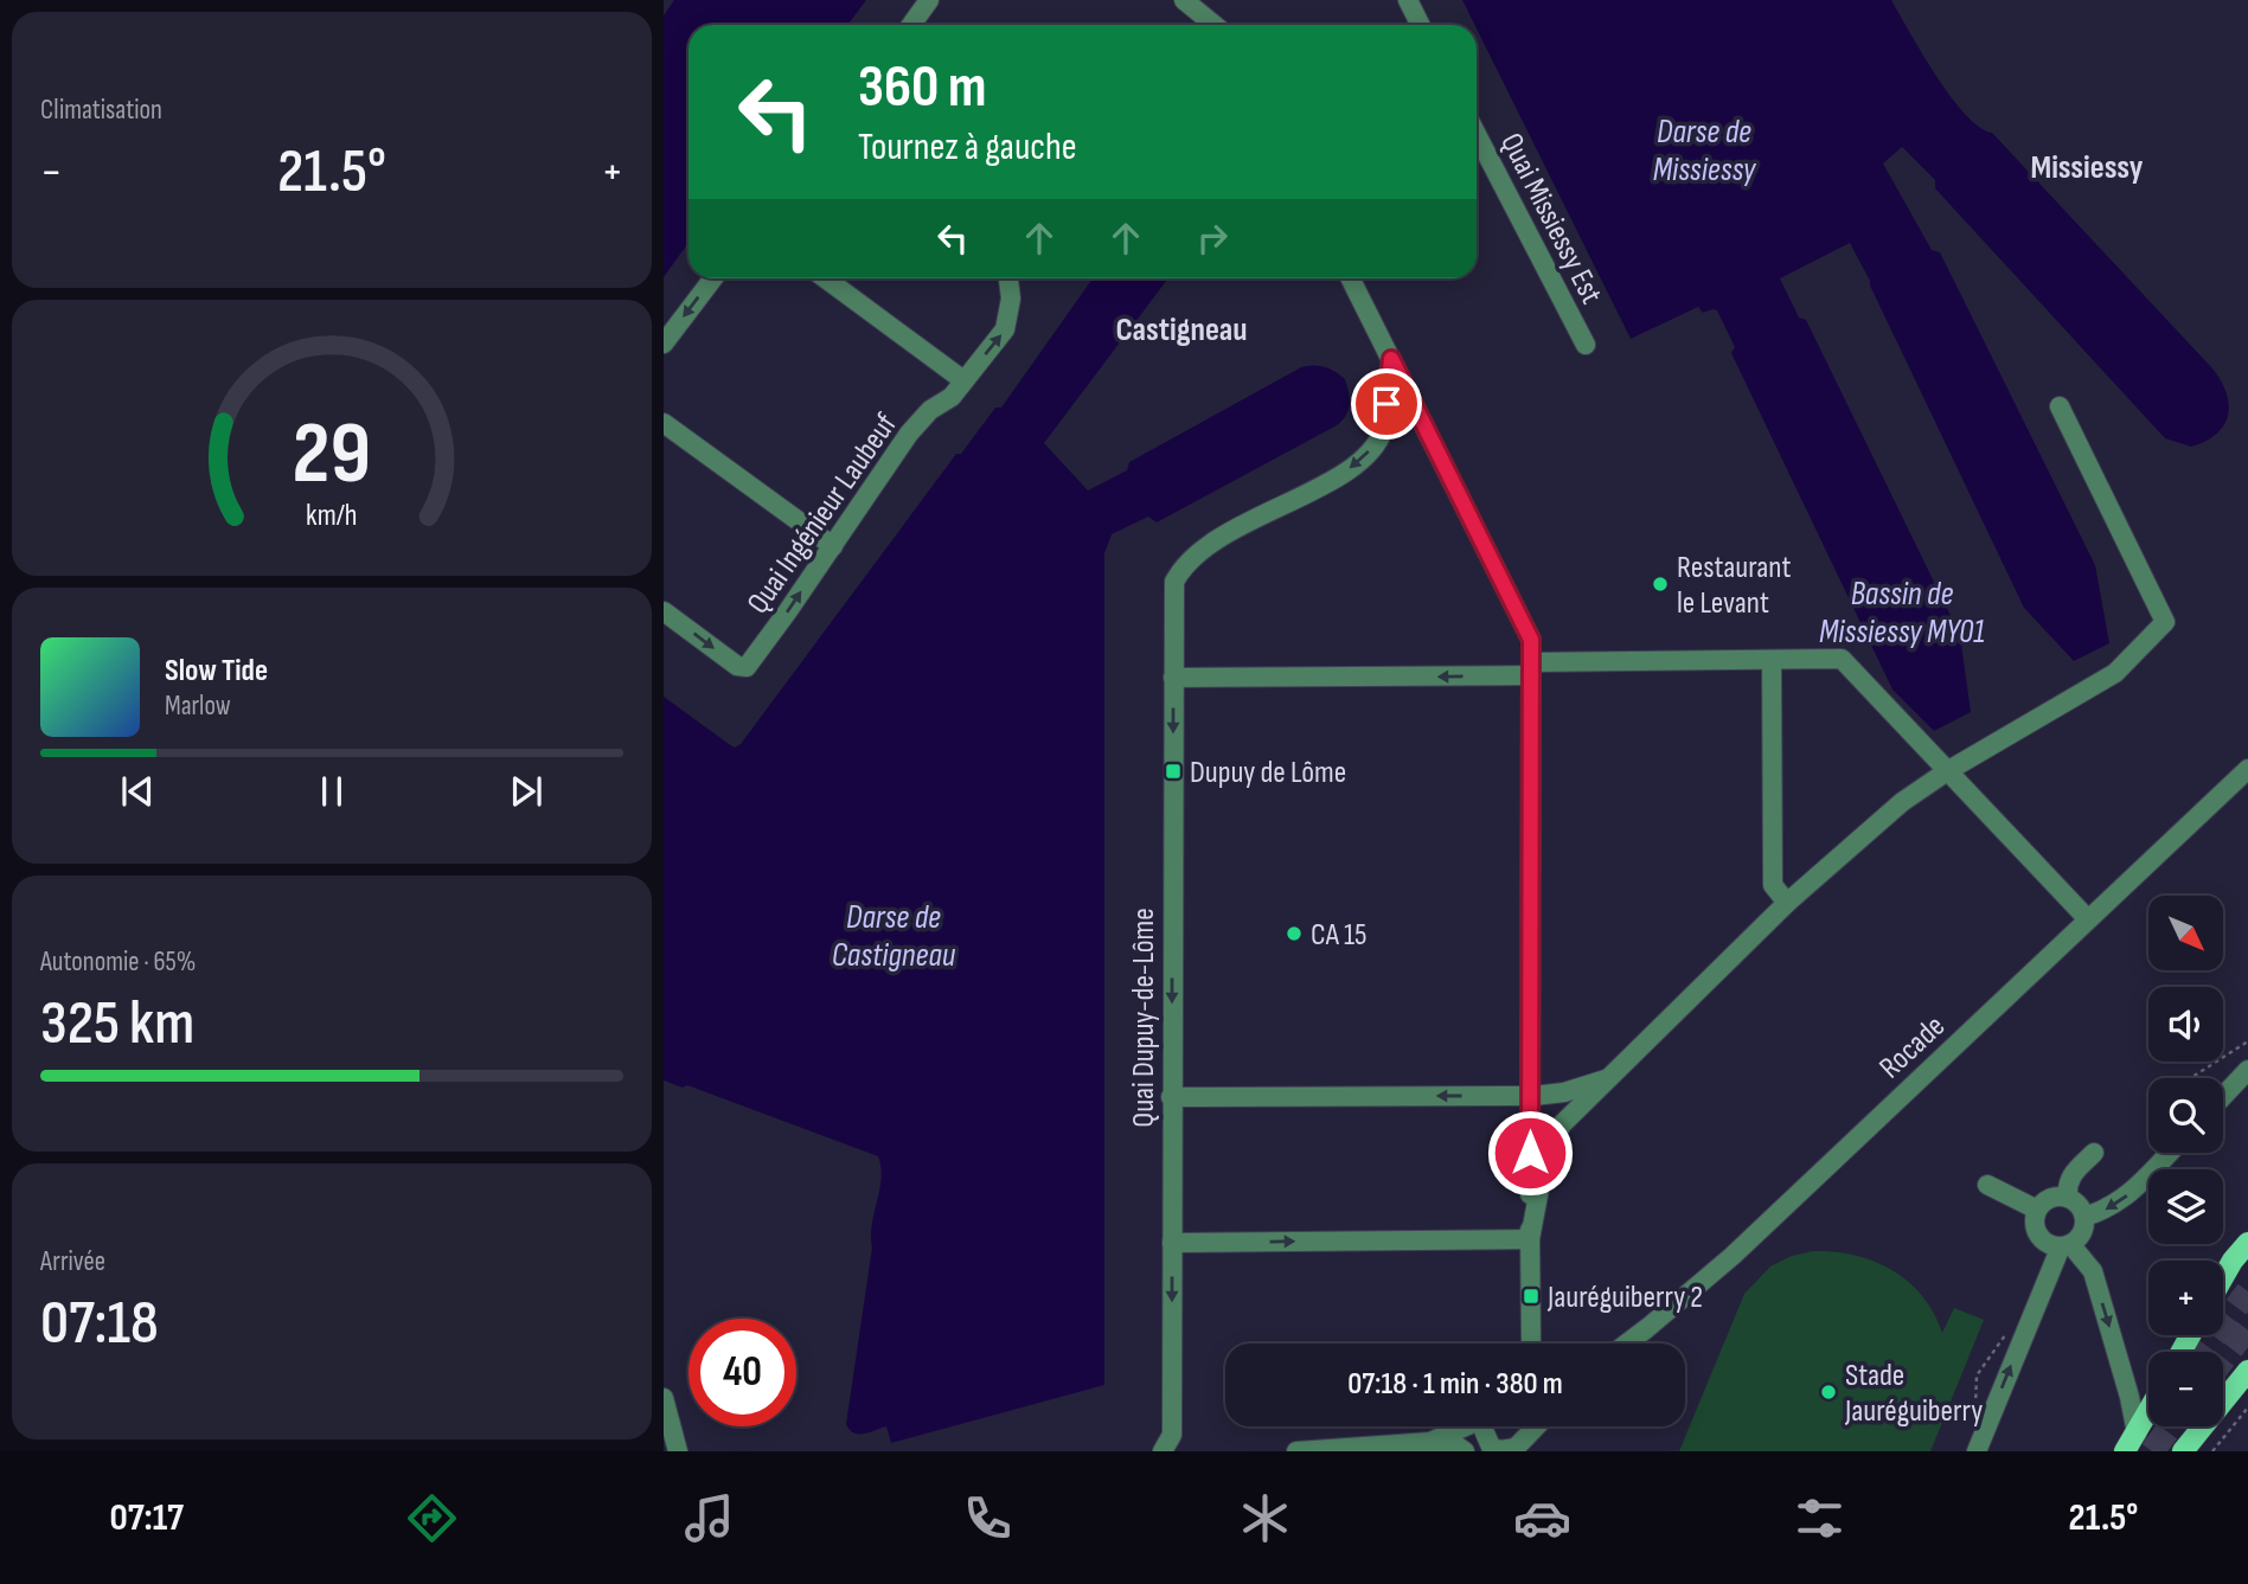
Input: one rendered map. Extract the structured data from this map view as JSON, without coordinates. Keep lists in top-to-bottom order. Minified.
{"streets":{"street":["Quai Missiessy Est","Quai Ingénieur Laubeuf","Quai Dupuy-de-Lôme","Rocade"]},"one_way":["Quai Dupuy-de-Lôme"],"districts":["Missiessy","Castigneau"],"water":["Darse de Missiessy","Bassin de Missiessy MY01","Darse de Castigneau"],"places":{"other":["Restaurant le Levant","CA 15","Stade Jauréguiberry"],"transit":["Dupuy de Lôme","Jauréguiberry 2"]},"north":"bottom right","page":{"tile":["Climatisation",["Autonomie · 65%","325 km"],["Arrivée","07:18"]],"turn":["360 m","Tournez à gauche"],"heat":["−","21.5°","+"],"song":["Slow Tide","Marlow"],"map_buttons":["+","−"],"limit":"40","trip":"07:18 · 1 min · 380 m","tabs":["07:17","21.5°"],"gauge":["29","km/h"]}}
